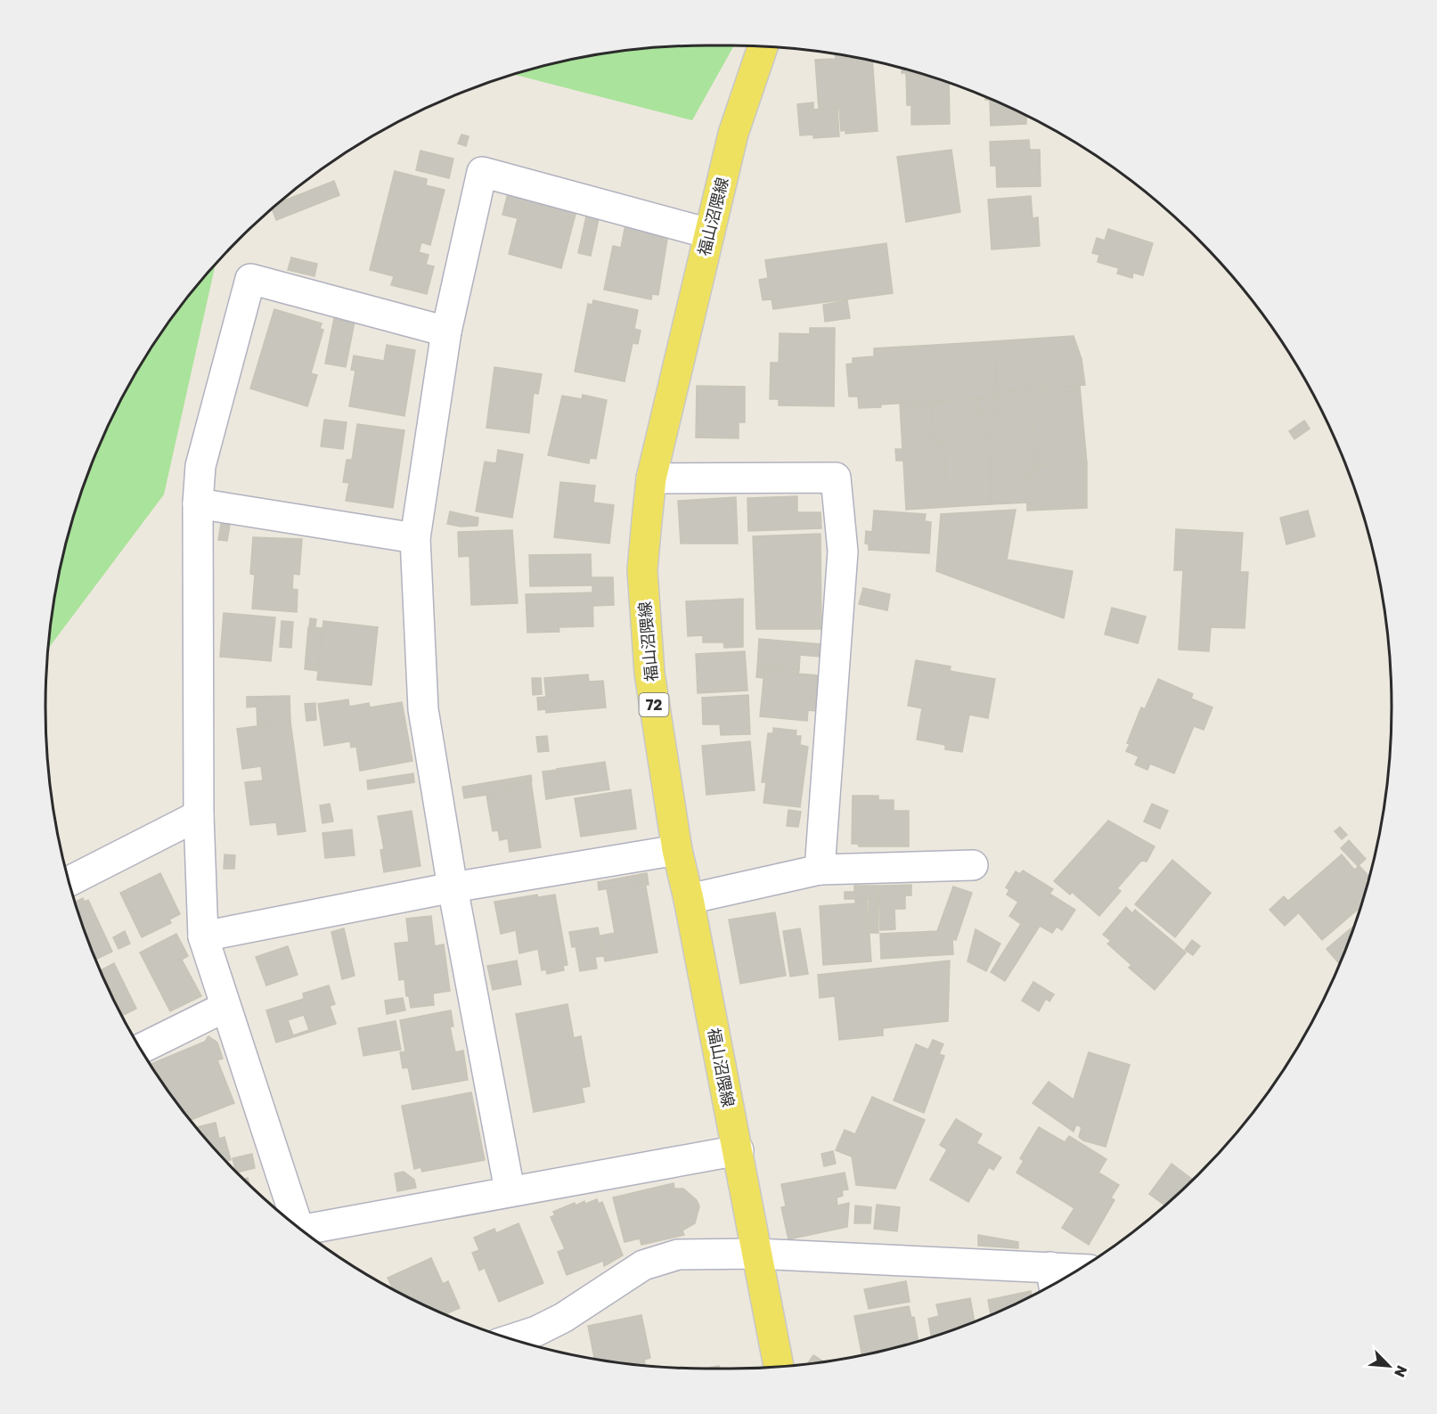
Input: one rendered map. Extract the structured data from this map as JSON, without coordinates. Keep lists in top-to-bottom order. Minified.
{"streets":{"main road":["福山沼隈線","72"]},"north":"bottom right"}
